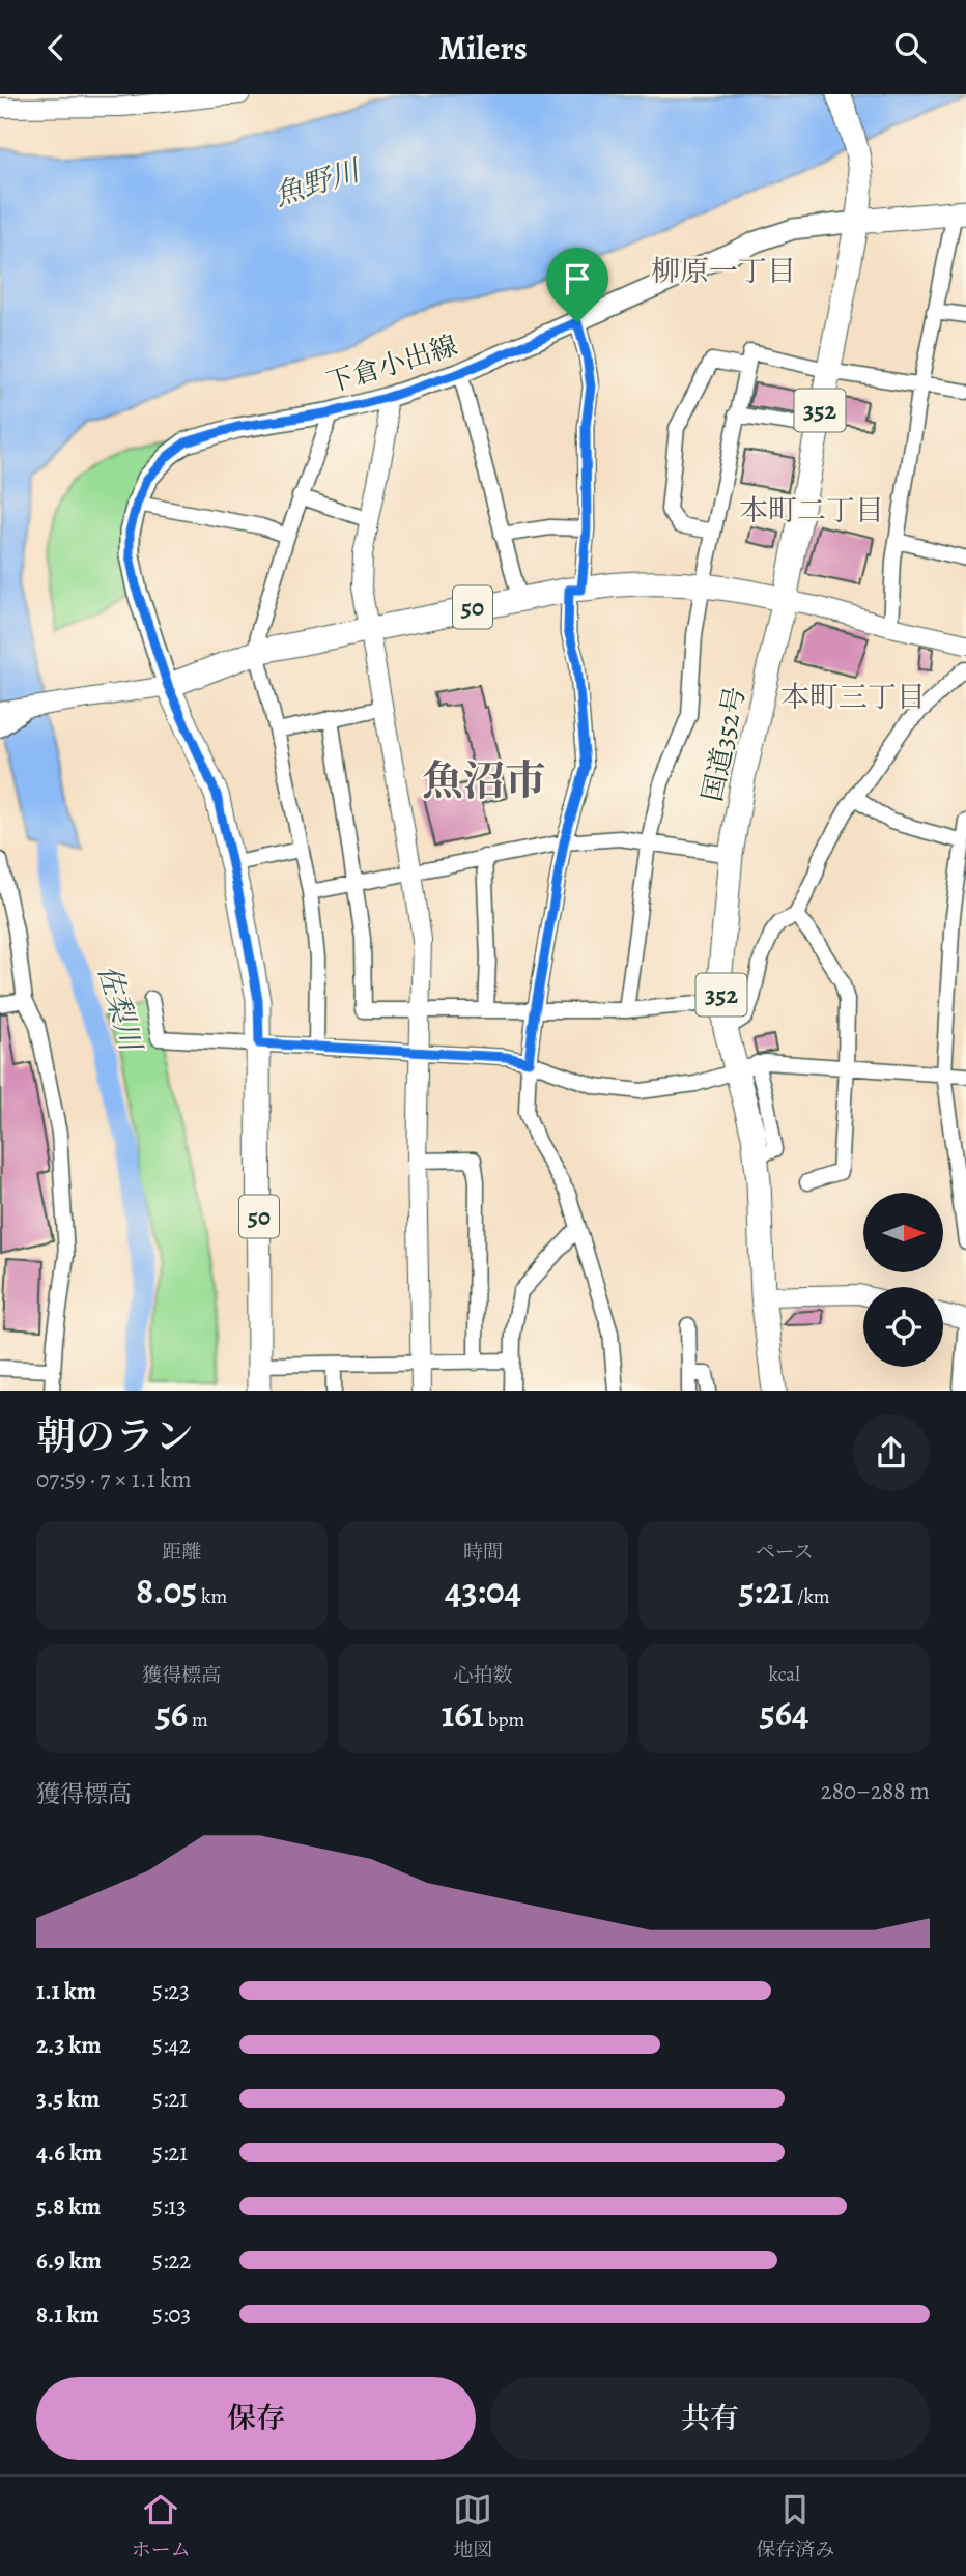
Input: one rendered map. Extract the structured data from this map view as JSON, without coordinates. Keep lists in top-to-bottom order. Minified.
{"streets":{"main road":["下倉小出線","352","50","国道352号"]},"crossings":[["下倉小出線","50"],["下倉小出線","国道352号"],["50","国道352号"]],"districts":["柳原一丁目","本町二丁目","本町三丁目","魚沼市"],"water":["魚野川","佐梨川"],"north":"right","page":{"header":"Milers","heading":["朝のラン","07:59 · 7 × 1.1 km"],"stats":[["距離","8.05 km"],["時間","43:04"],["ペース","5:21 /km"],["獲得標高","56 m"],["心拍数","161 bpm"],["kcal","564"]],"chart":["獲得標高","280–288 m"],"list":[{"name":"1.1 km","note":"5:23"},{"name":"2.3 km","note":"5:42"},{"name":"3.5 km","note":"5:21"},{"name":"4.6 km","note":"5:21"},{"name":"5.8 km","note":"5:13"},{"name":"6.9 km","note":"5:22"},{"name":"8.1 km","note":"5:03"}],"buttons":["保存","共有"],"tabs":["ホーム","地図","保存済み"]}}
